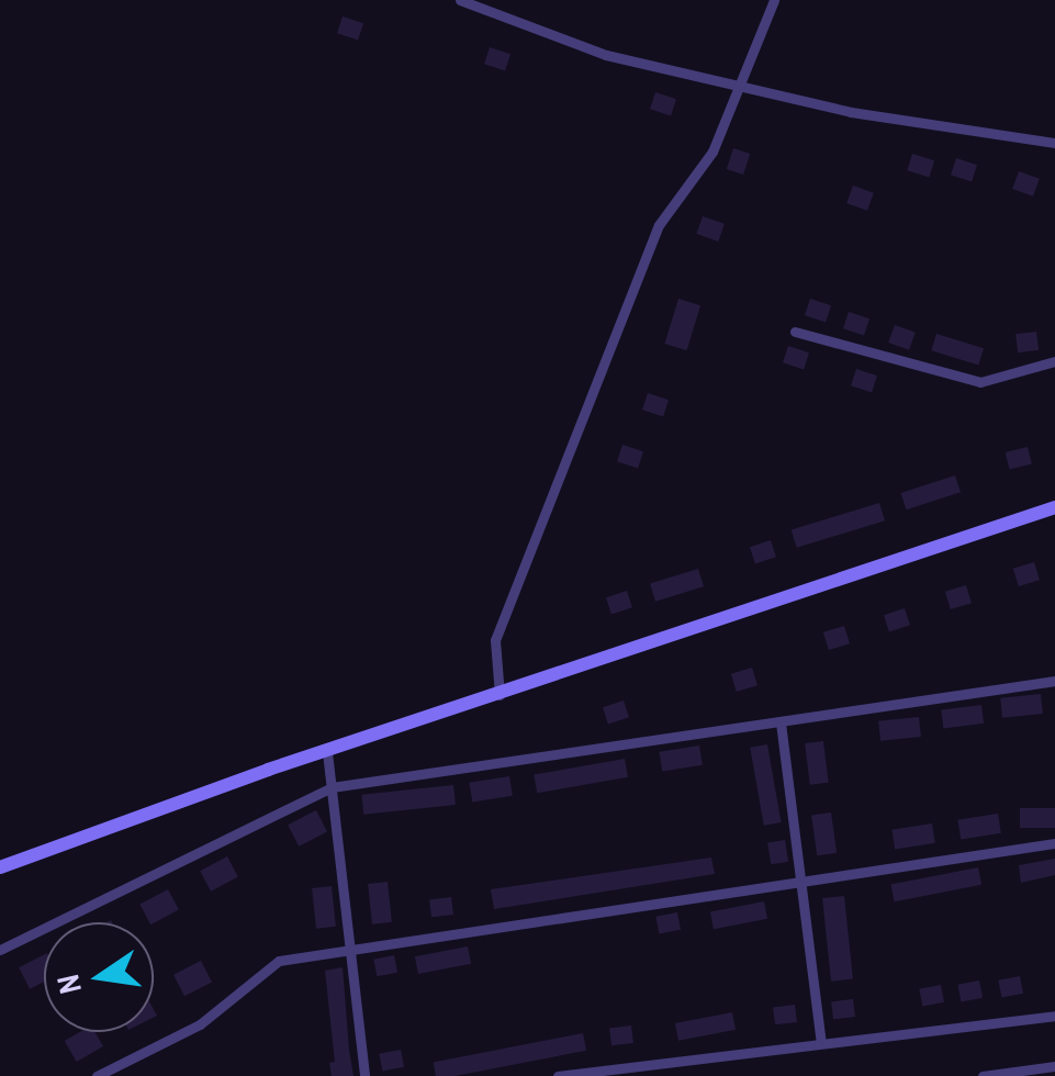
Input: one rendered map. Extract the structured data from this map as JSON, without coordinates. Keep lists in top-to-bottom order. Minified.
{"north":"left"}
